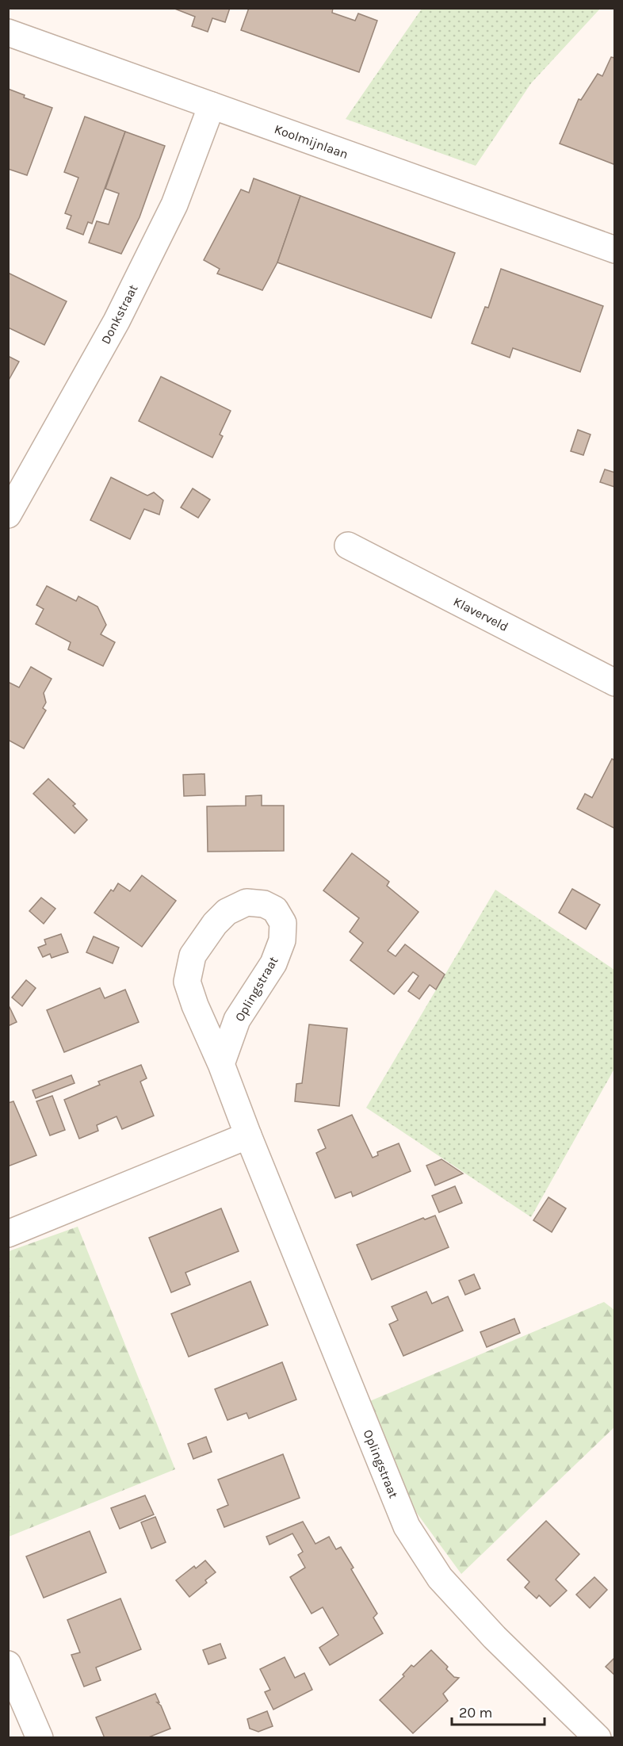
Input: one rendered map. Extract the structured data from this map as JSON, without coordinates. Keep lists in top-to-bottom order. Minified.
{"streets":{"street":["Koolmijnlaan","Donkstraat","Klaverveld","Oplingstraat"]},"crossings":[["Koolmijnlaan","Donkstraat"]],"scale_bar":"20 m"}
